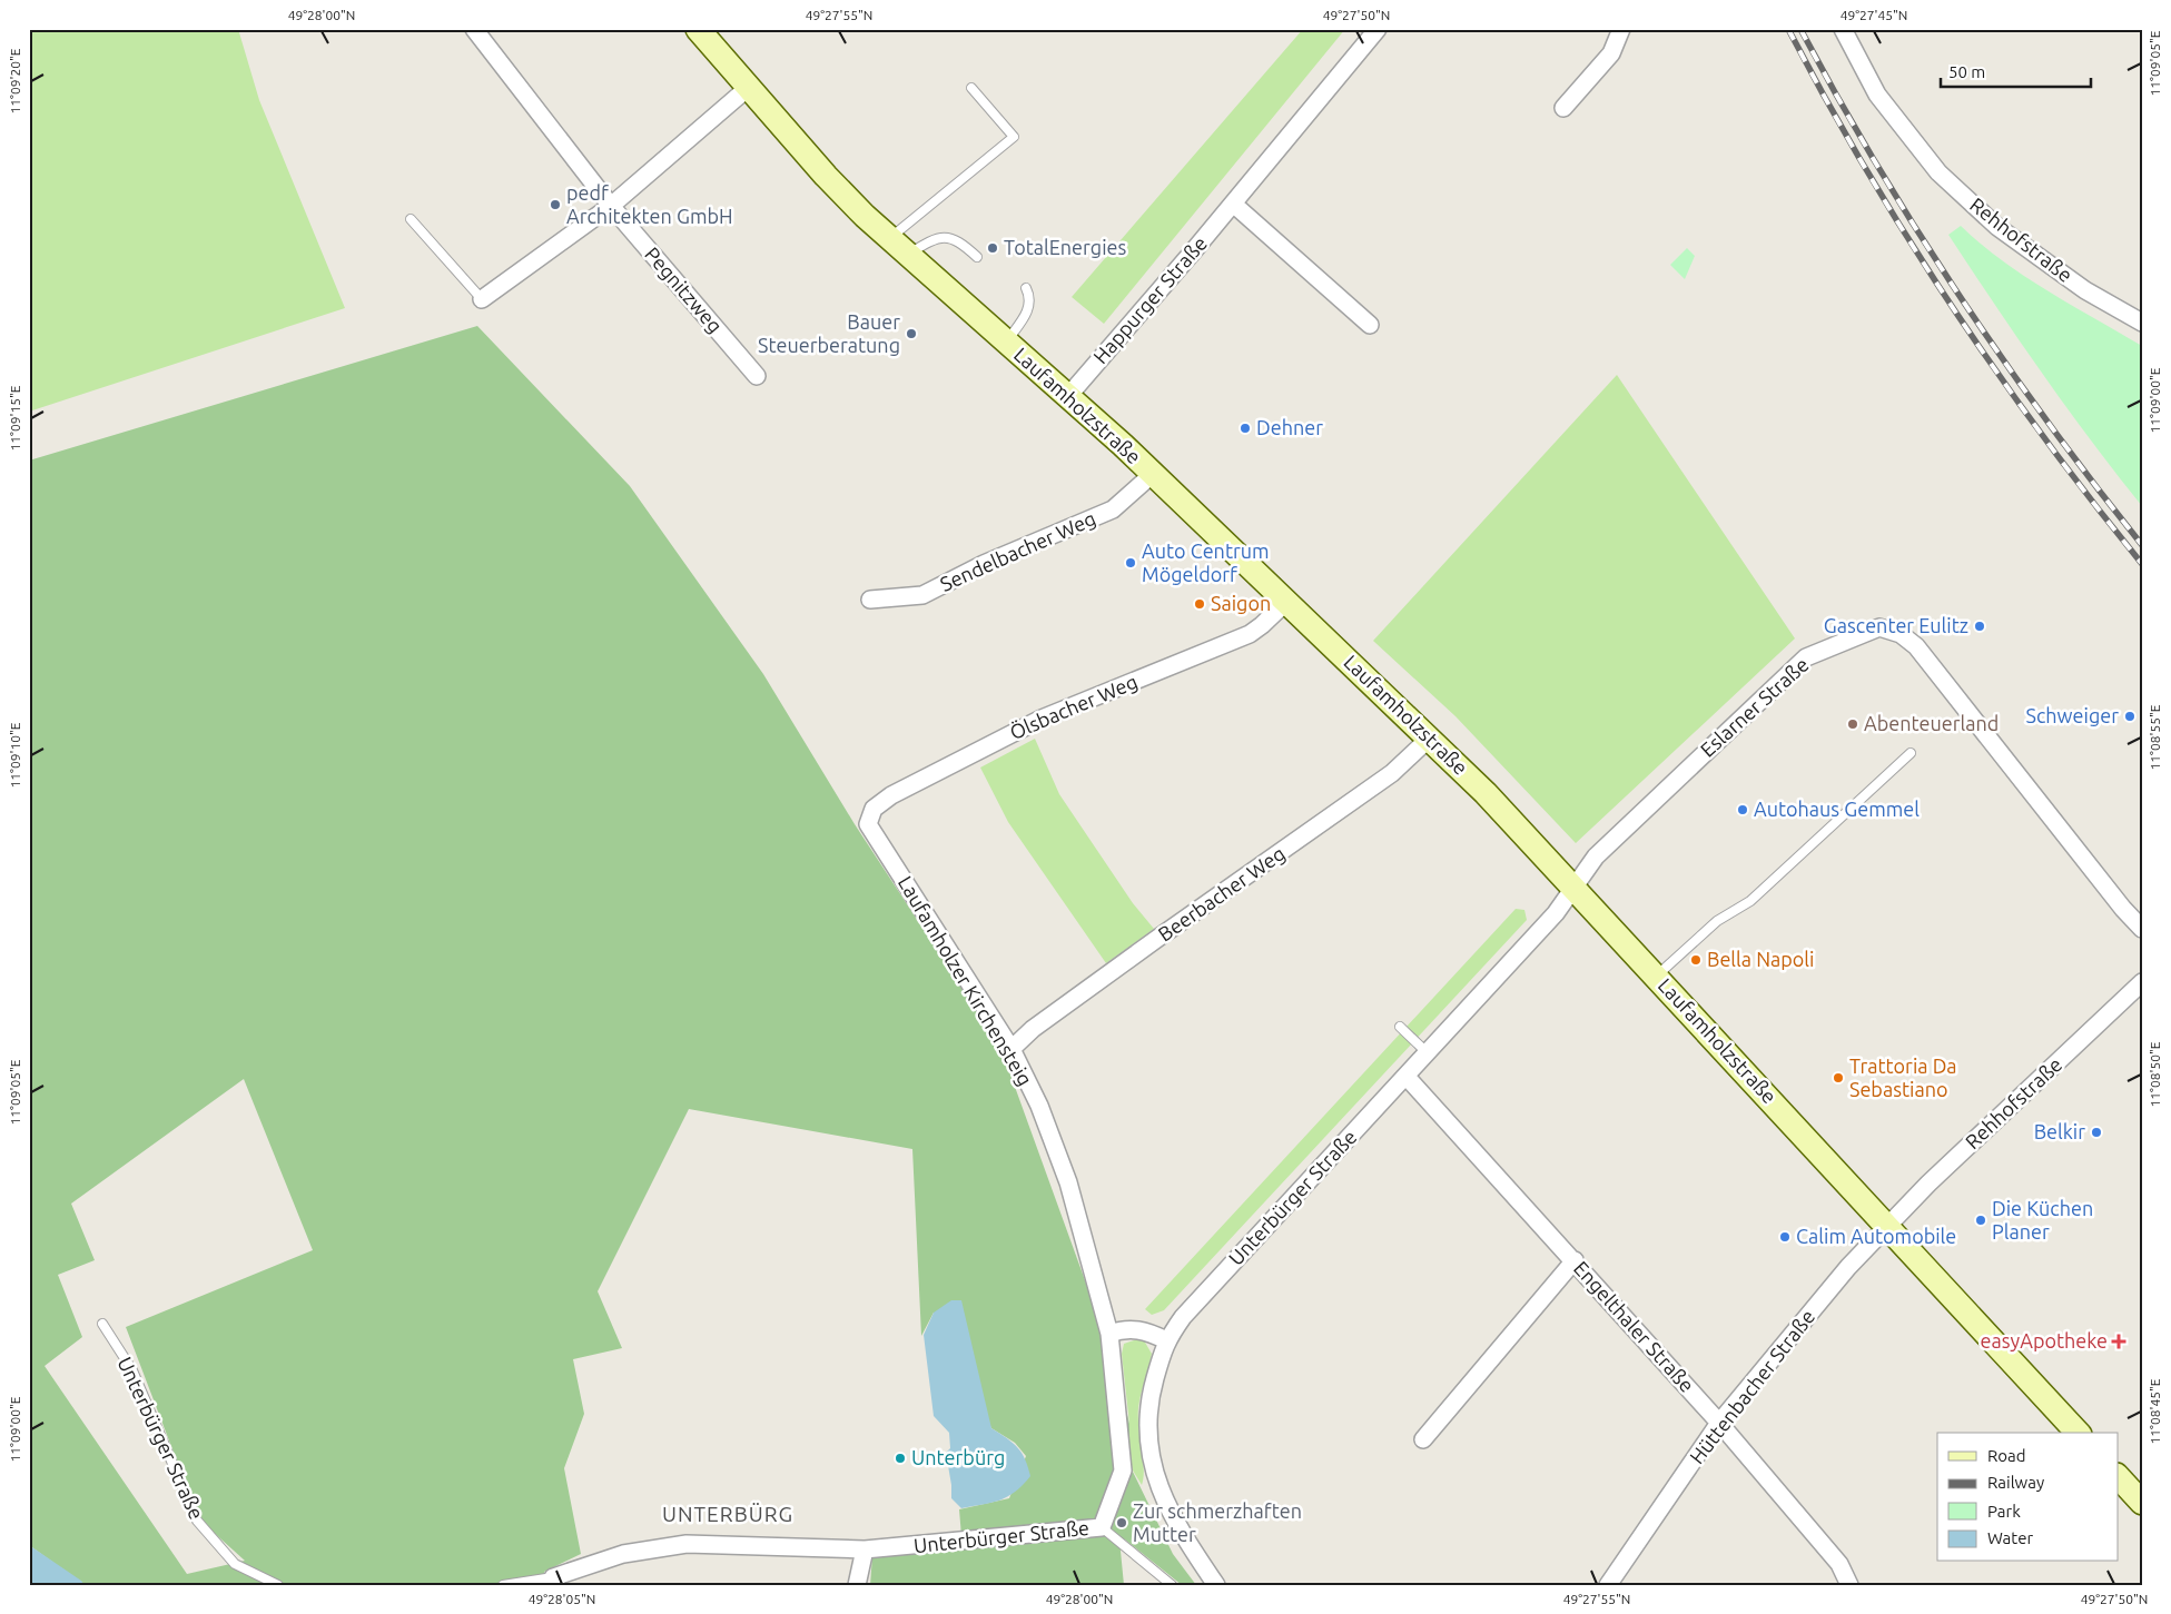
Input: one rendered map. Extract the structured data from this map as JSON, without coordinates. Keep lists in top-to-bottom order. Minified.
{"streets":{"main road":["Laufamholzstraße"],"street":["Rehhofstraße","Pegnitzweg","Happurger Straße","Sendelbacher Weg","Ölsbacher Weg","Eslarner Straße","Beerbacher Weg","Laufamholzer Kirchensteig","Unterbürger Straße","Engelthaler Straße","Hüttenbacher Straße"]},"crossings":[["Rehhofstraße","Laufamholzstraße"],["Rehhofstraße","Hüttenbacher Straße"],["Happurger Straße","Laufamholzstraße"],["Laufamholzstraße","Sendelbacher Weg"],["Laufamholzstraße","Ölsbacher Weg"],["Laufamholzstraße","Eslarner Straße"],["Laufamholzstraße","Beerbacher Weg"],["Laufamholzstraße","Unterbürger Straße"],["Laufamholzstraße","Hüttenbacher Straße"],["Ölsbacher Weg","Laufamholzer Kirchensteig"],["Eslarner Straße","Unterbürger Straße"],["Beerbacher Weg","Laufamholzer Kirchensteig"],["Laufamholzer Kirchensteig","Unterbürger Straße"],["Unterbürger Straße","Engelthaler Straße"],["Engelthaler Straße","Hüttenbacher Straße"]],"districts":["UNTERBÜRG"],"places":{"other":["pedf Architekten GmbH","TotalEnergies","Bauer Steuerberatung","Dehner","Auto Centrum Mögeldorf","Saigon","Gascenter Eulitz","Schweiger","Abenteuerland","Autohaus Gemmel","Bella Napoli","Trattoria Da Sebastiano","Belkir","Die Küchen Planer","Calim Automobile","Unterbürg","Zur schmerzhaften Mutter"],"health":["easyApotheke"]},"legend":["Road","Railway","Park","Water"],"scale_bar":"50 m","coordinates":["49°28'00\"N","49°27'55\"N","49°27'50\"N","49°27'45\"N","11°09'05\"E","11°09'20\"E","11°09'00\"E","11°09'15\"E","11°08'55\"E","11°09'10\"E","11°08'50\"E","11°08'45\"E","49°28'05\"N"]}
